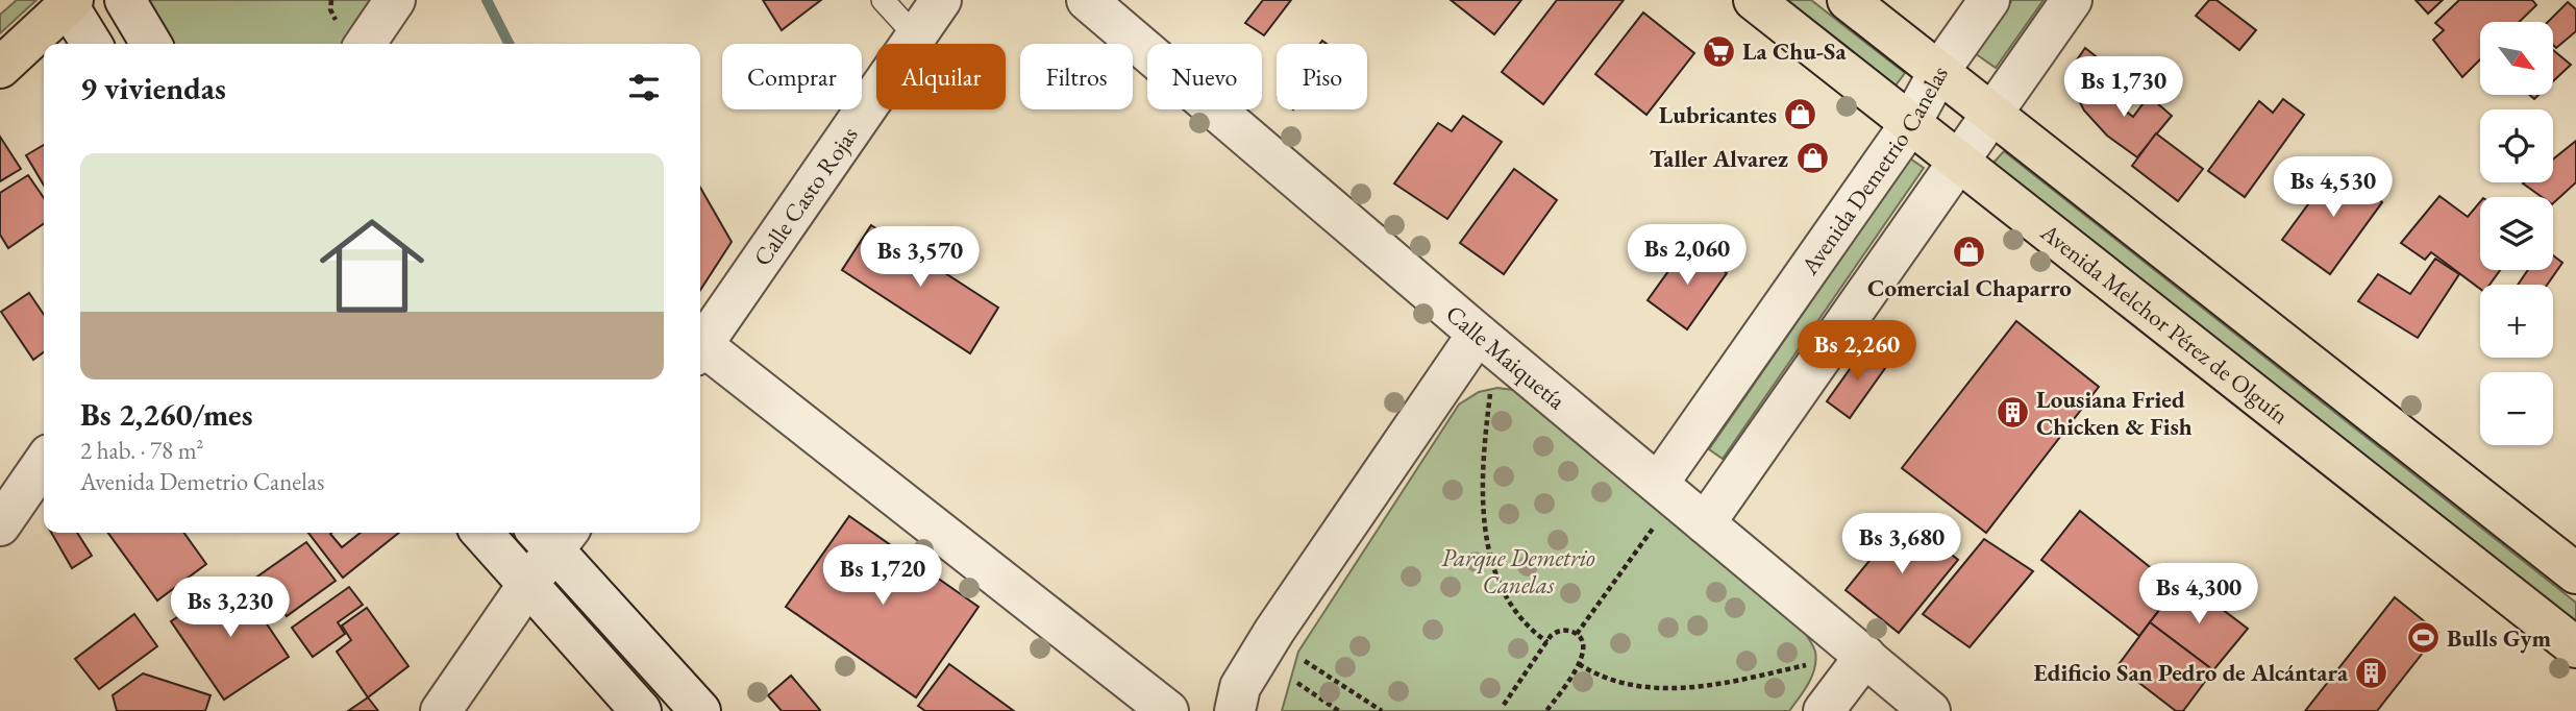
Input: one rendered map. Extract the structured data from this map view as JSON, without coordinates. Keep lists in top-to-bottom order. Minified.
{"streets":{"main road":["Avenida Melchor Pérez de Olguín"],"street":["Avenida Demetrio Canelas","Calle Casto Rojas","Calle Maiquetía"]},"crossings":[["Avenida Demetrio Canelas","Avenida Melchor Pérez de Olguín"],["Avenida Demetrio Canelas","Calle Maiquetía"]],"parks":["Parque Demetrio Canelas"],"places":{"supermarket":["La Chu-Sa"],"shop":["Lubricantes","Taller Alvarez","Comercial Chaparro"],"building":["Lousiana Fried Chicken & Fish","Edificio San Pedro de Alcántara"],"sports":["Bulls Gym"]},"north":"bottom right","page":{"map_buttons":["+","−"],"chip":["Comprar","Alquilar","Filtros","Nuevo","Piso"],"heading":"9 viviendas","price":["Bs 1,730","Bs 4,530","Bs 2,060","Bs 3,570","Bs 2,260","Bs 3,680","Bs 1,720","Bs 4,300","Bs 3,230"],"list":[{"name":"Bs 2,260/mes","note":"2 hab. · 78 m² · Avenida Demetrio Canelas"}]}}
